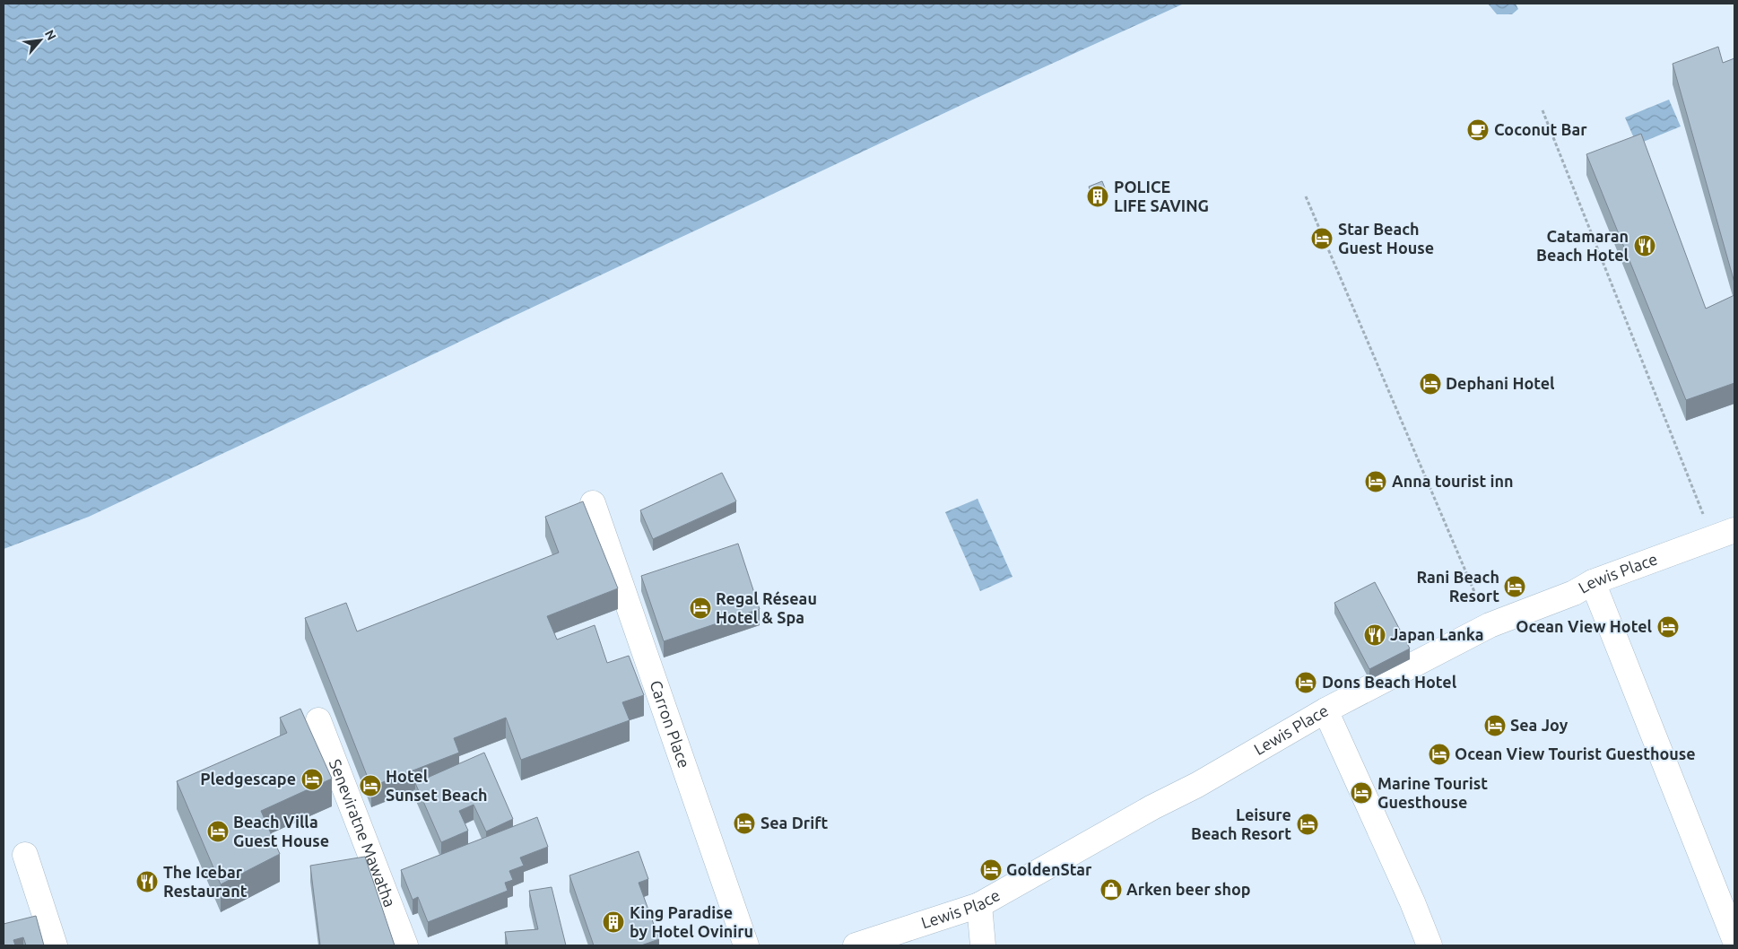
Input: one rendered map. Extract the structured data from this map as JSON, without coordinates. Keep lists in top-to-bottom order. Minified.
{"streets":{"street":["Lewis Place","Carron Place","Seneviratne Mawatha"]},"places":{"cafe":["Coconut Bar"],"building":["POLICE LIFE SAVING","King Paradise by Hotel Oviniru"],"hotel":["Star Beach Guest House","Dephani Hotel","Anna tourist inn","Rani Beach Resort","Regal Réseau Hotel & Spa","Ocean View Hotel","Dons Beach Hotel","Sea Joy","Ocean View Tourist Guesthouse","Pledgescape","Hotel Sunset Beach","Marine Tourist Guesthouse","Sea Drift","Leisure Beach Resort","Beach Villa Guest House","GoldenStar"],"restaurant":["Catamaran Beach Hotel","Japan Lanka","The Icebar Restaurant"],"shop":["Arken beer shop"]},"north":"top right"}
